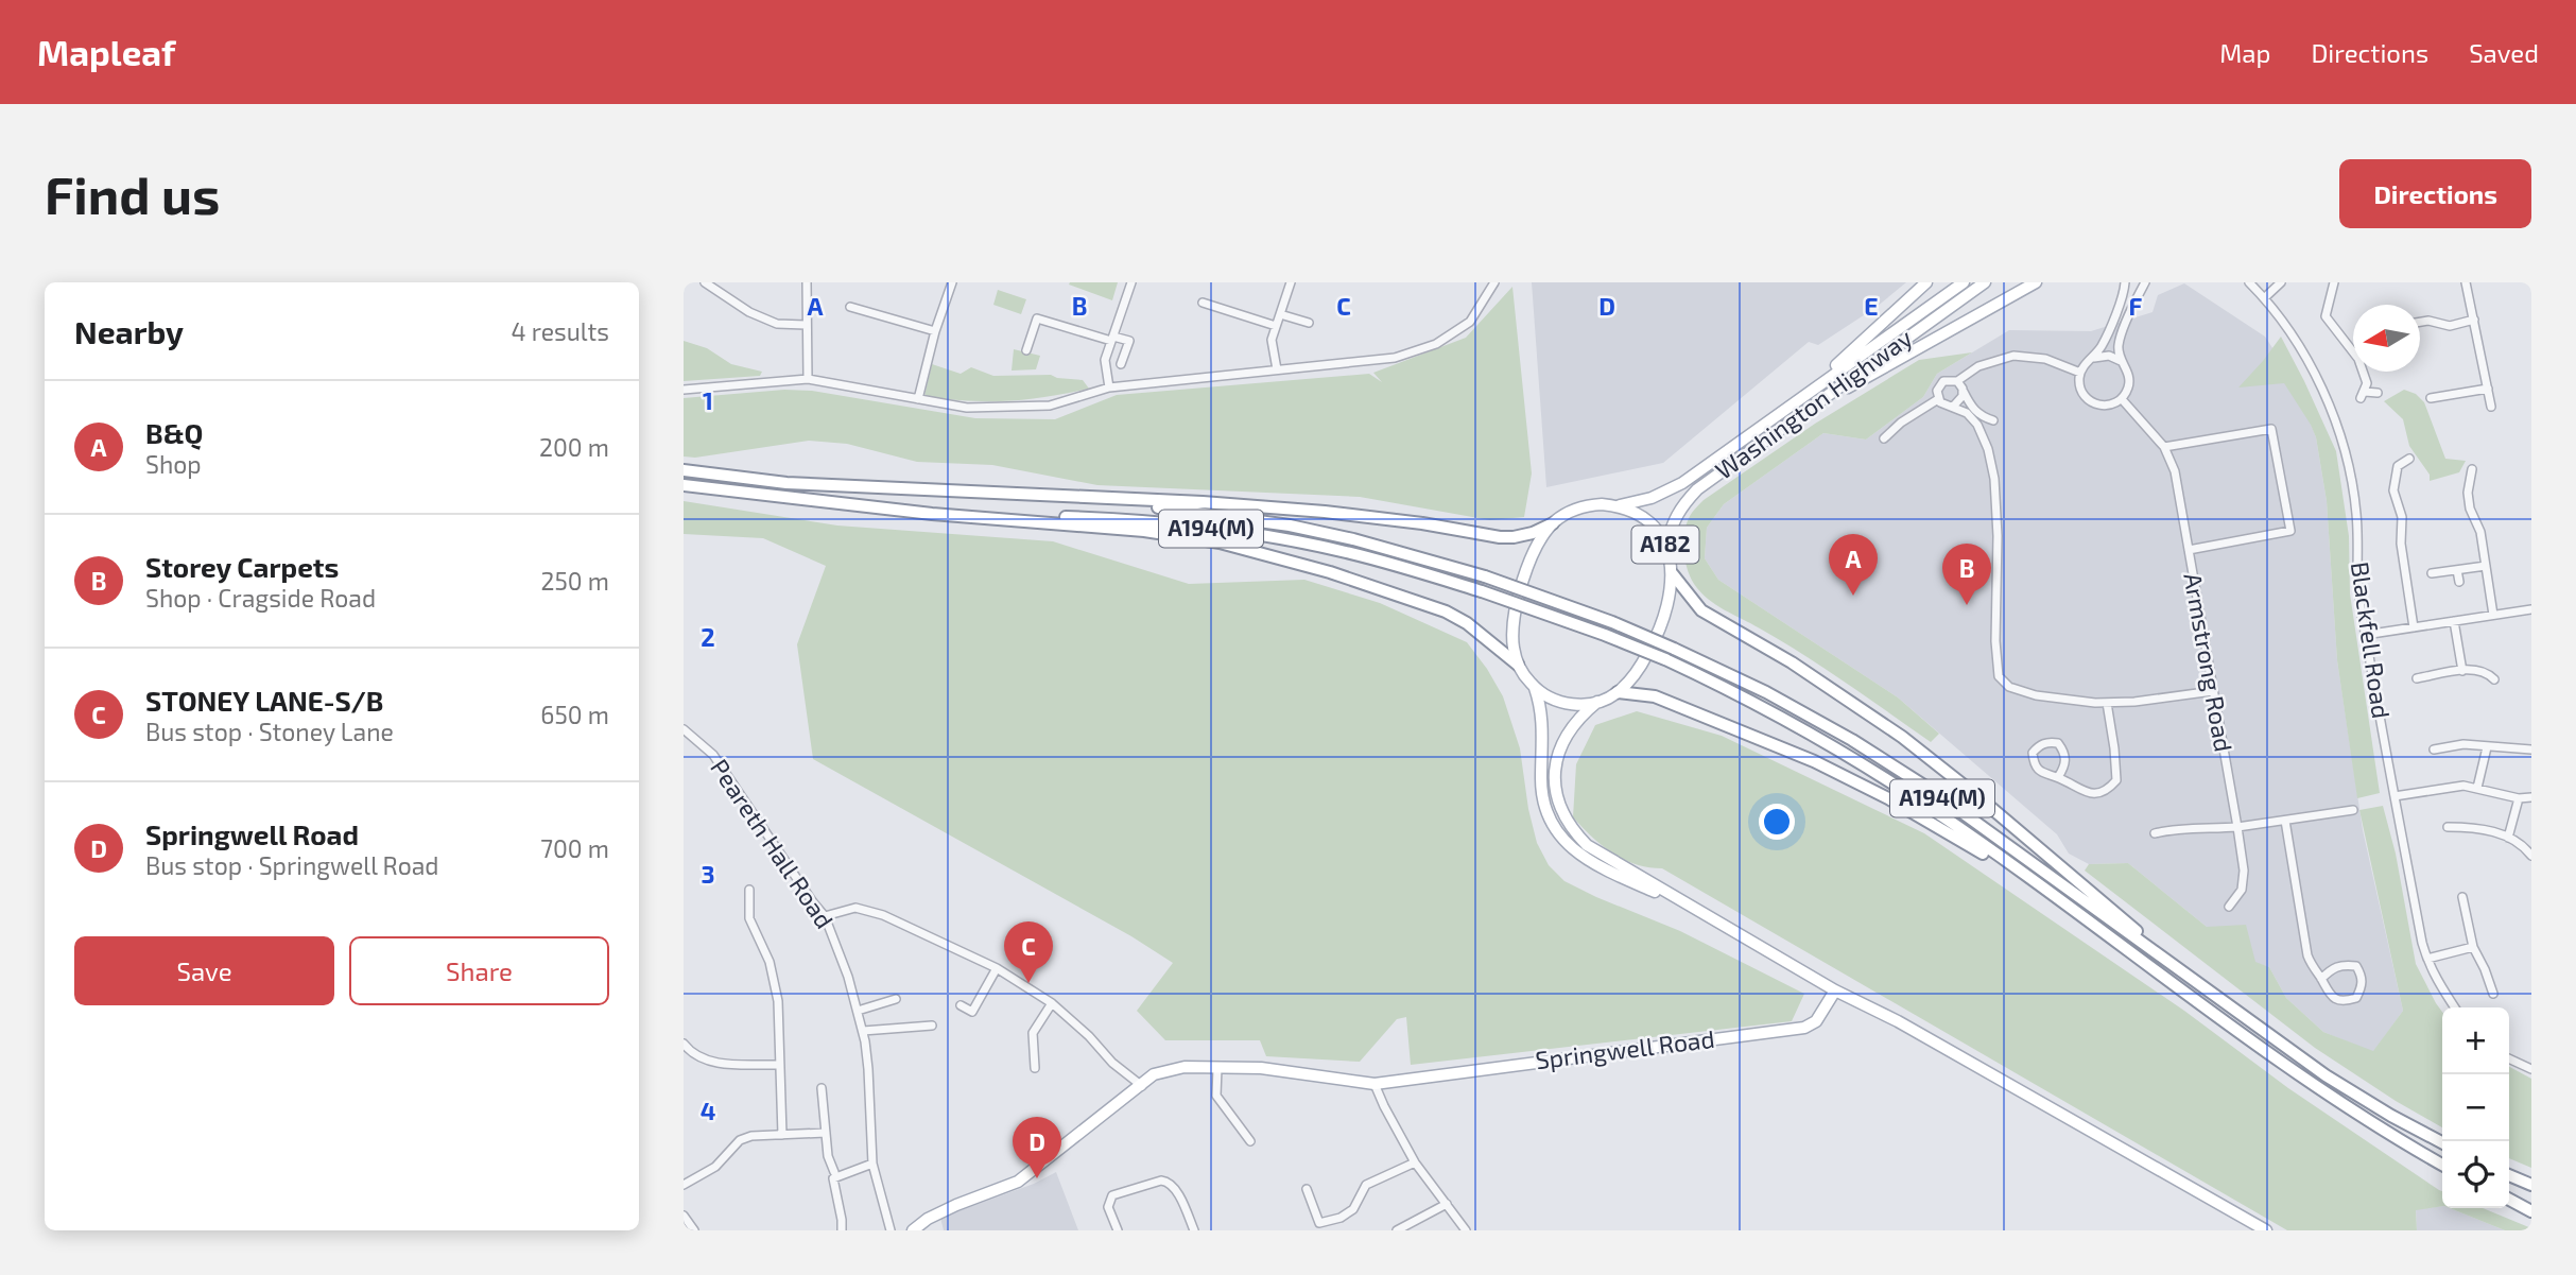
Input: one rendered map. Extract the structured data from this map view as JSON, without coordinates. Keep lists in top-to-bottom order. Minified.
{"streets":{"highway":["A194(M)"],"main road":["Washington Highway","A182","Springwell Road"],"street":["Blackfell Road","Armstrong Road","Peareth Hall Road"]},"crossings":[["Washington Highway","A194(M)"],["Washington Highway","A182"],["A194(M)","A182"]],"north":"left","page":{"header":"Mapleaf","nav":["Map","Directions","Saved"],"buttons":["Directions",["Save","Share"]],"title":"Find us","heading":["Nearby","4 results"],"list":[{"mark":"A","name":"B&Q","note":"Shop","value":"200 m"},{"mark":"B","name":"Storey Carpets","note":"Shop · Cragside Road","value":"250 m"},{"mark":"C","name":"STONEY LANE-S/B","note":"Bus stop · Stoney Lane","value":"650 m"},{"mark":"D","name":"Springwell Road","note":"Bus stop · Springwell Road","value":"700 m"}],"pins":["A","B","C","D"],"map_buttons":["+","−"]},"grid":{"columns":["A","B","C","D","E","F"],"rows":["1","2","3","4"]}}
